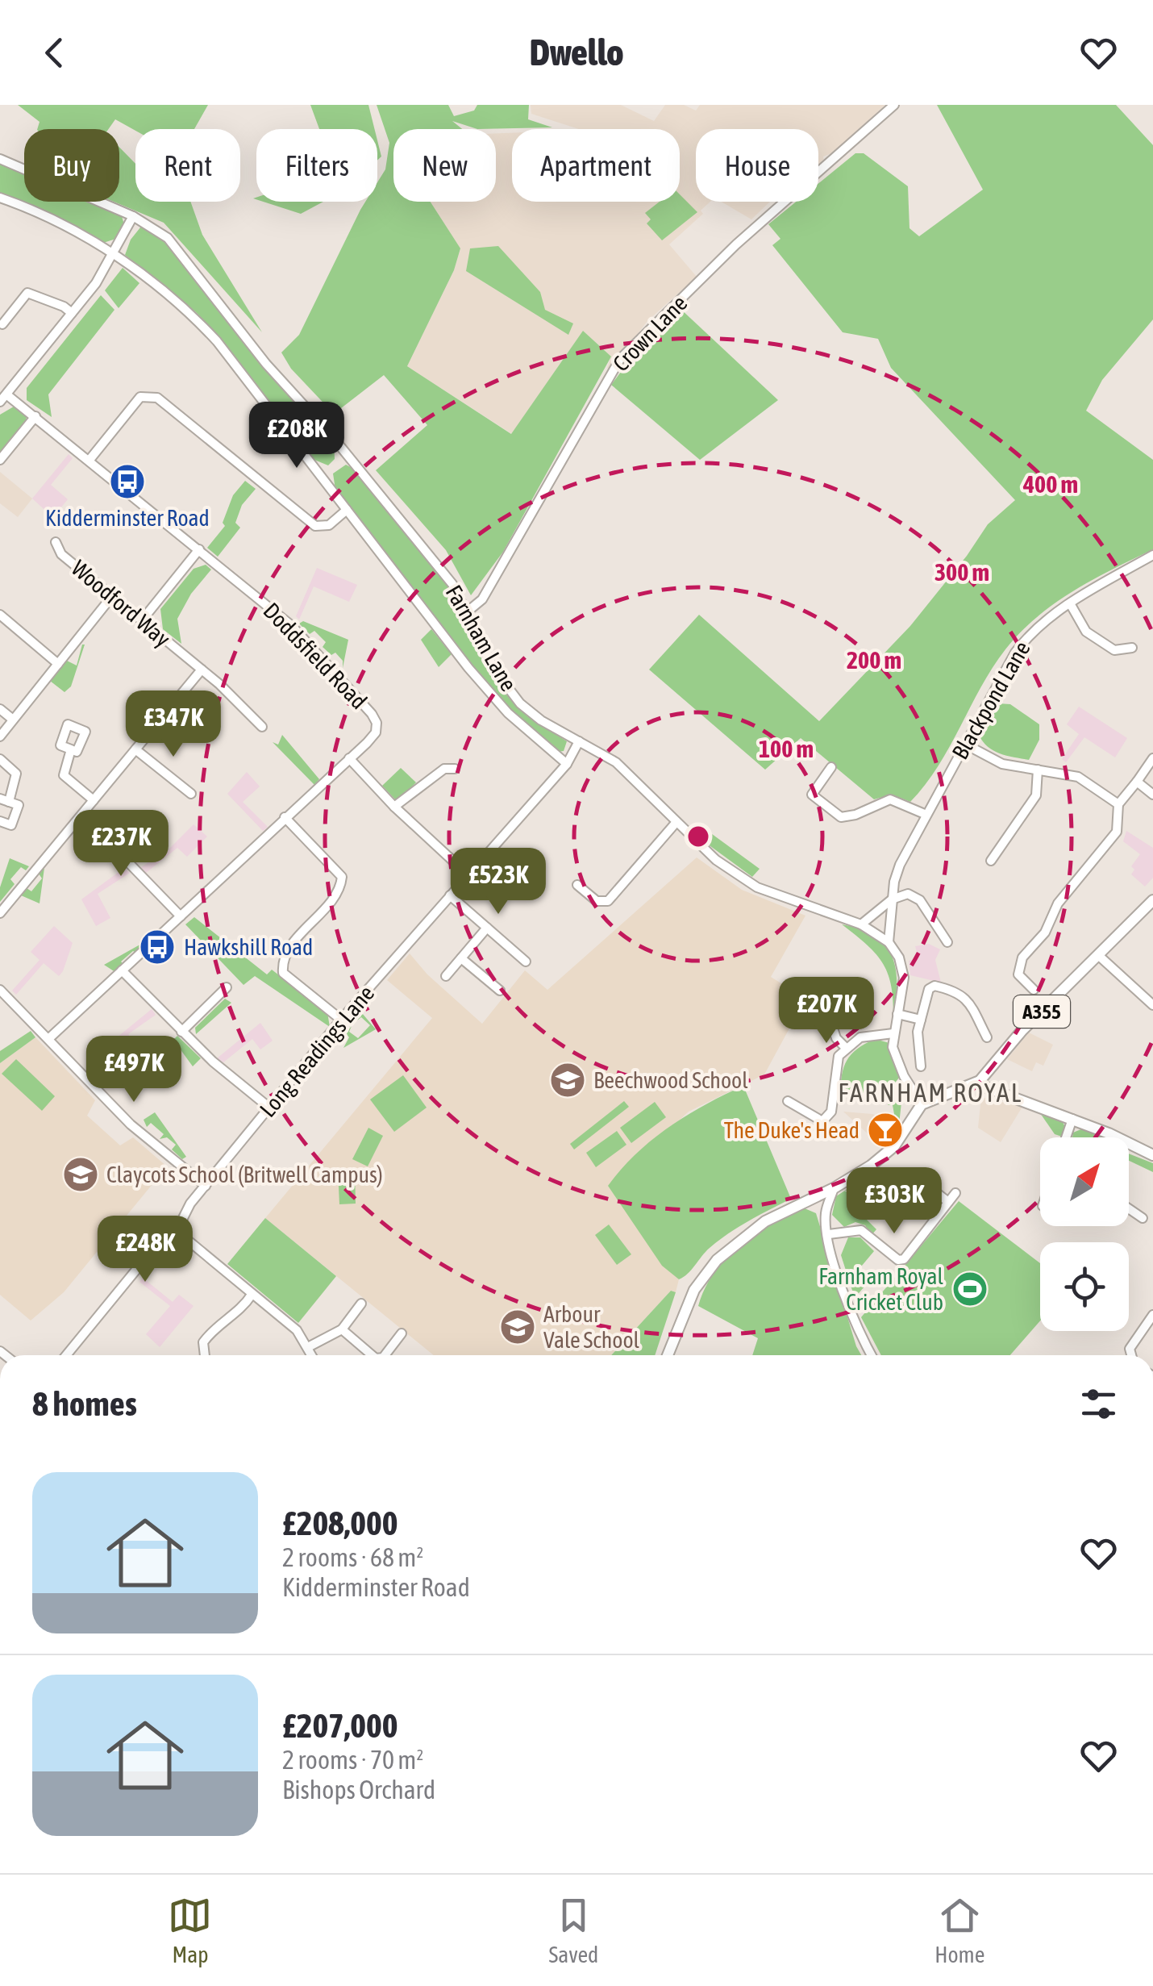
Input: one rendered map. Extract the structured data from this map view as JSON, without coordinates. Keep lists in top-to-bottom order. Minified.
{"streets":{"main road":["A355"],"street":["Crown Lane","Woodford Way","Farnham Lane","Doddsfield Road","Blackpond Lane","Long Readings Lane"]},"crossings":[["Crown Lane","Farnham Lane"],["Farnham Lane","Blackpond Lane"],["Farnham Lane","Long Readings Lane"]],"districts":["FARNHAM ROYAL"],"places":{"bus stop":["Kidderminster Road","Hawkshill Road"],"school or university":["Beechwood School","Claycots School (Britwell Campus)","Arbour Vale School"],"bar":["The Duke's Head"],"sports":["Farnham Royal Cricket Club"]},"north":"top right","page":{"header":"Dwello","chip":["Buy","Rent","Filters","New","Apartment","House"],"price":["£208K","£347K","£237K","£523K","£207K","£497K","£303K","£248K"],"heading":"8 homes","list":[{"name":"£208,000","note":"2 rooms · 68 m² · Kidderminster Road"},{"name":"£207,000","note":"2 rooms · 70 m² · Bishops Orchard"}],"tabs":["Map","Saved","Home"]},"rings":["400 m","300 m","200 m","100 m"]}
